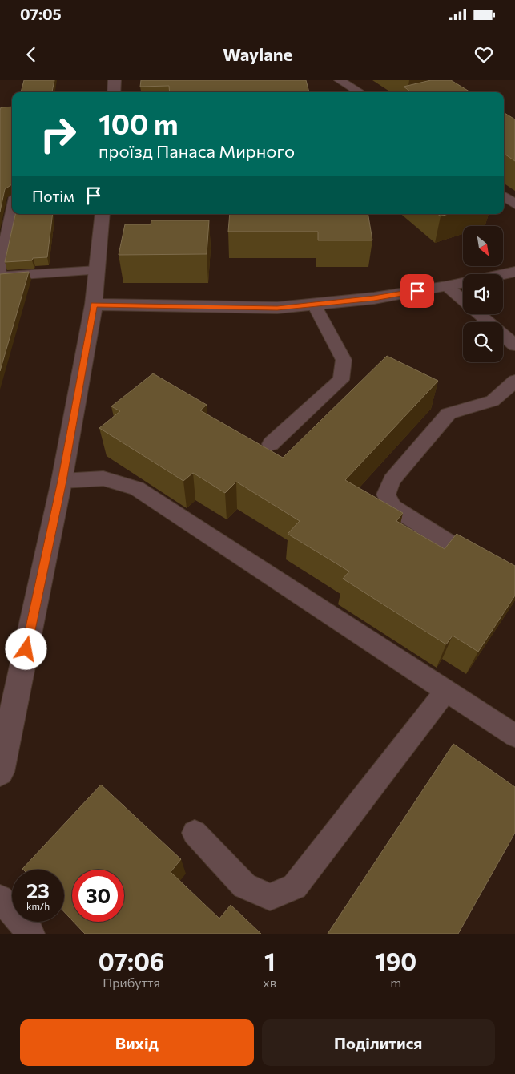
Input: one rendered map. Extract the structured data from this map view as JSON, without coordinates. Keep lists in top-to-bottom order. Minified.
{"north":"bottom right","page":{"status":"07:05","header":"Waylane","turn":["100 m","проїзд Панаса Мирного"],"then":"Потім","speed":"23 km/h","limit":"30","eta":["07:06","Прибуття","1","хв","190","m"],"buttons":["Вихід","Поділитися"]}}
